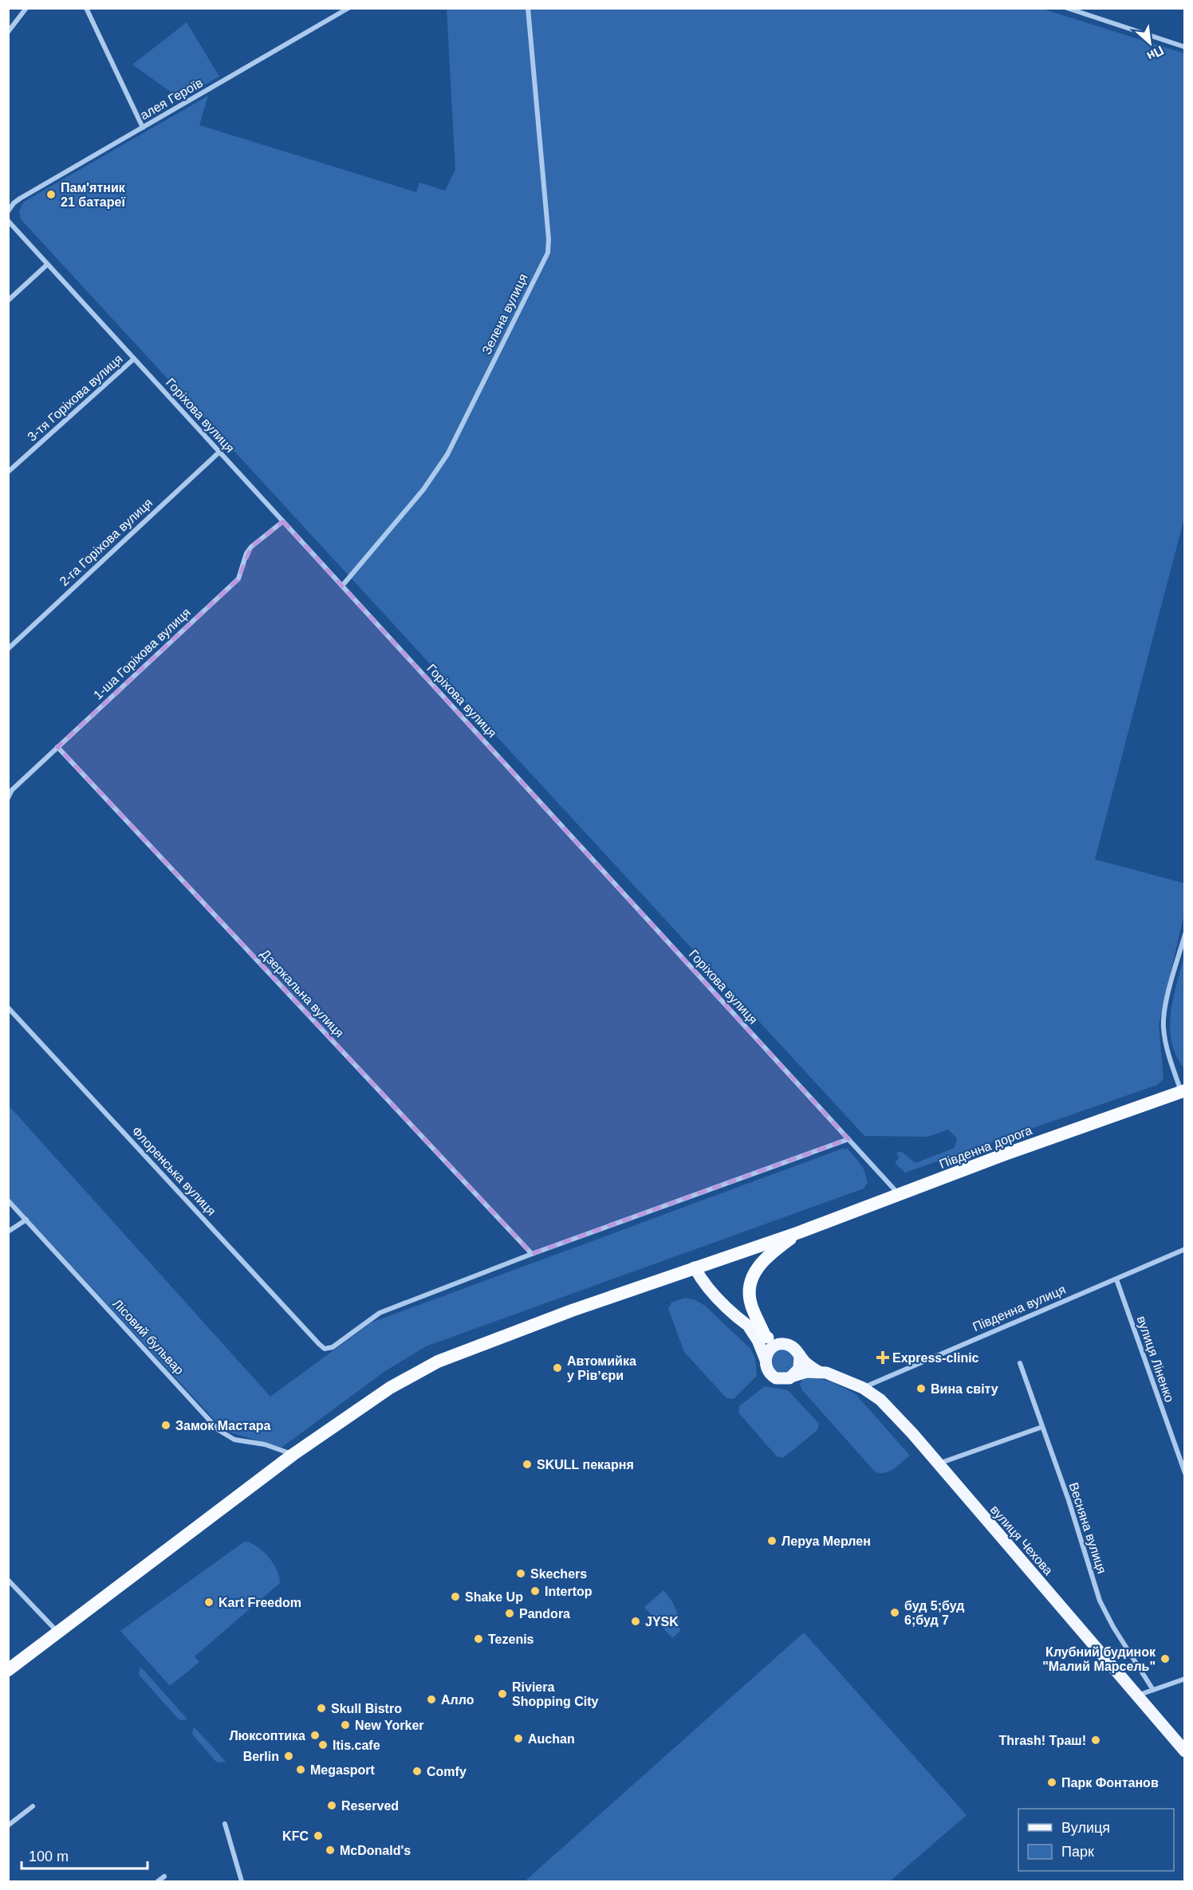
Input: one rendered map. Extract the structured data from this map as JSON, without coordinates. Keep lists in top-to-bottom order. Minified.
{"streets":{"highway":["Південна дорога"],"main road":["вулиця Чехова"],"street":["алея Героїв","Зелена вулиця","3-тя Горіхова вулиця","Горіхова вулиця","2-га Горіхова вулиця","1-ша Горіхова вулиця","Дзеркальна вулиця","Флоренська вулиця","Південна вулиця","Лісовий бульвар","вулиця Ліненко","Весняна вулиця"]},"crossings":[["Зелена вулиця","Горіхова вулиця"],["3-тя Горіхова вулиця","Горіхова вулиця"],["Горіхова вулиця","2-га Горіхова вулиця"],["Горіхова вулиця","1-ша Горіхова вулиця"],["Горіхова вулиця","Південна дорога"],["1-ша Горіхова вулиця","Дзеркальна вулиця"],["Дзеркальна вулиця","Флоренська вулиця"],["Південна дорога","Лісовий бульвар"],["Південна вулиця","вулиця Ліненко"],["Південна вулиця","вулиця Чехова"]],"places":{"other":["Пам'ятник 21 батареї","Автомийка у Рівʼєри","Вина світу","Замок Мастара","SKULL пекарня","Леруа Мерлен","Skechers","Intertop","Shake Up","Kart Freedom","буд 5;буд 6;буд 7","Pandora","JYSK","Tezenis","Клубний будинок \"Малий Марсель\"","Riviera Shopping City","Алло","Skull Bistro","New Yorker","Люксоптика","Auchan","Thrash! Траш!","Itis.cafe","Berlin","Megasport","Comfy","Парк Фонтанов","Reserved","KFC","McDonald's"],"health":["Express-clinic"]},"legend":["Вулиця","Парк"],"scale_bar":"100 m","north":"bottom right"}
